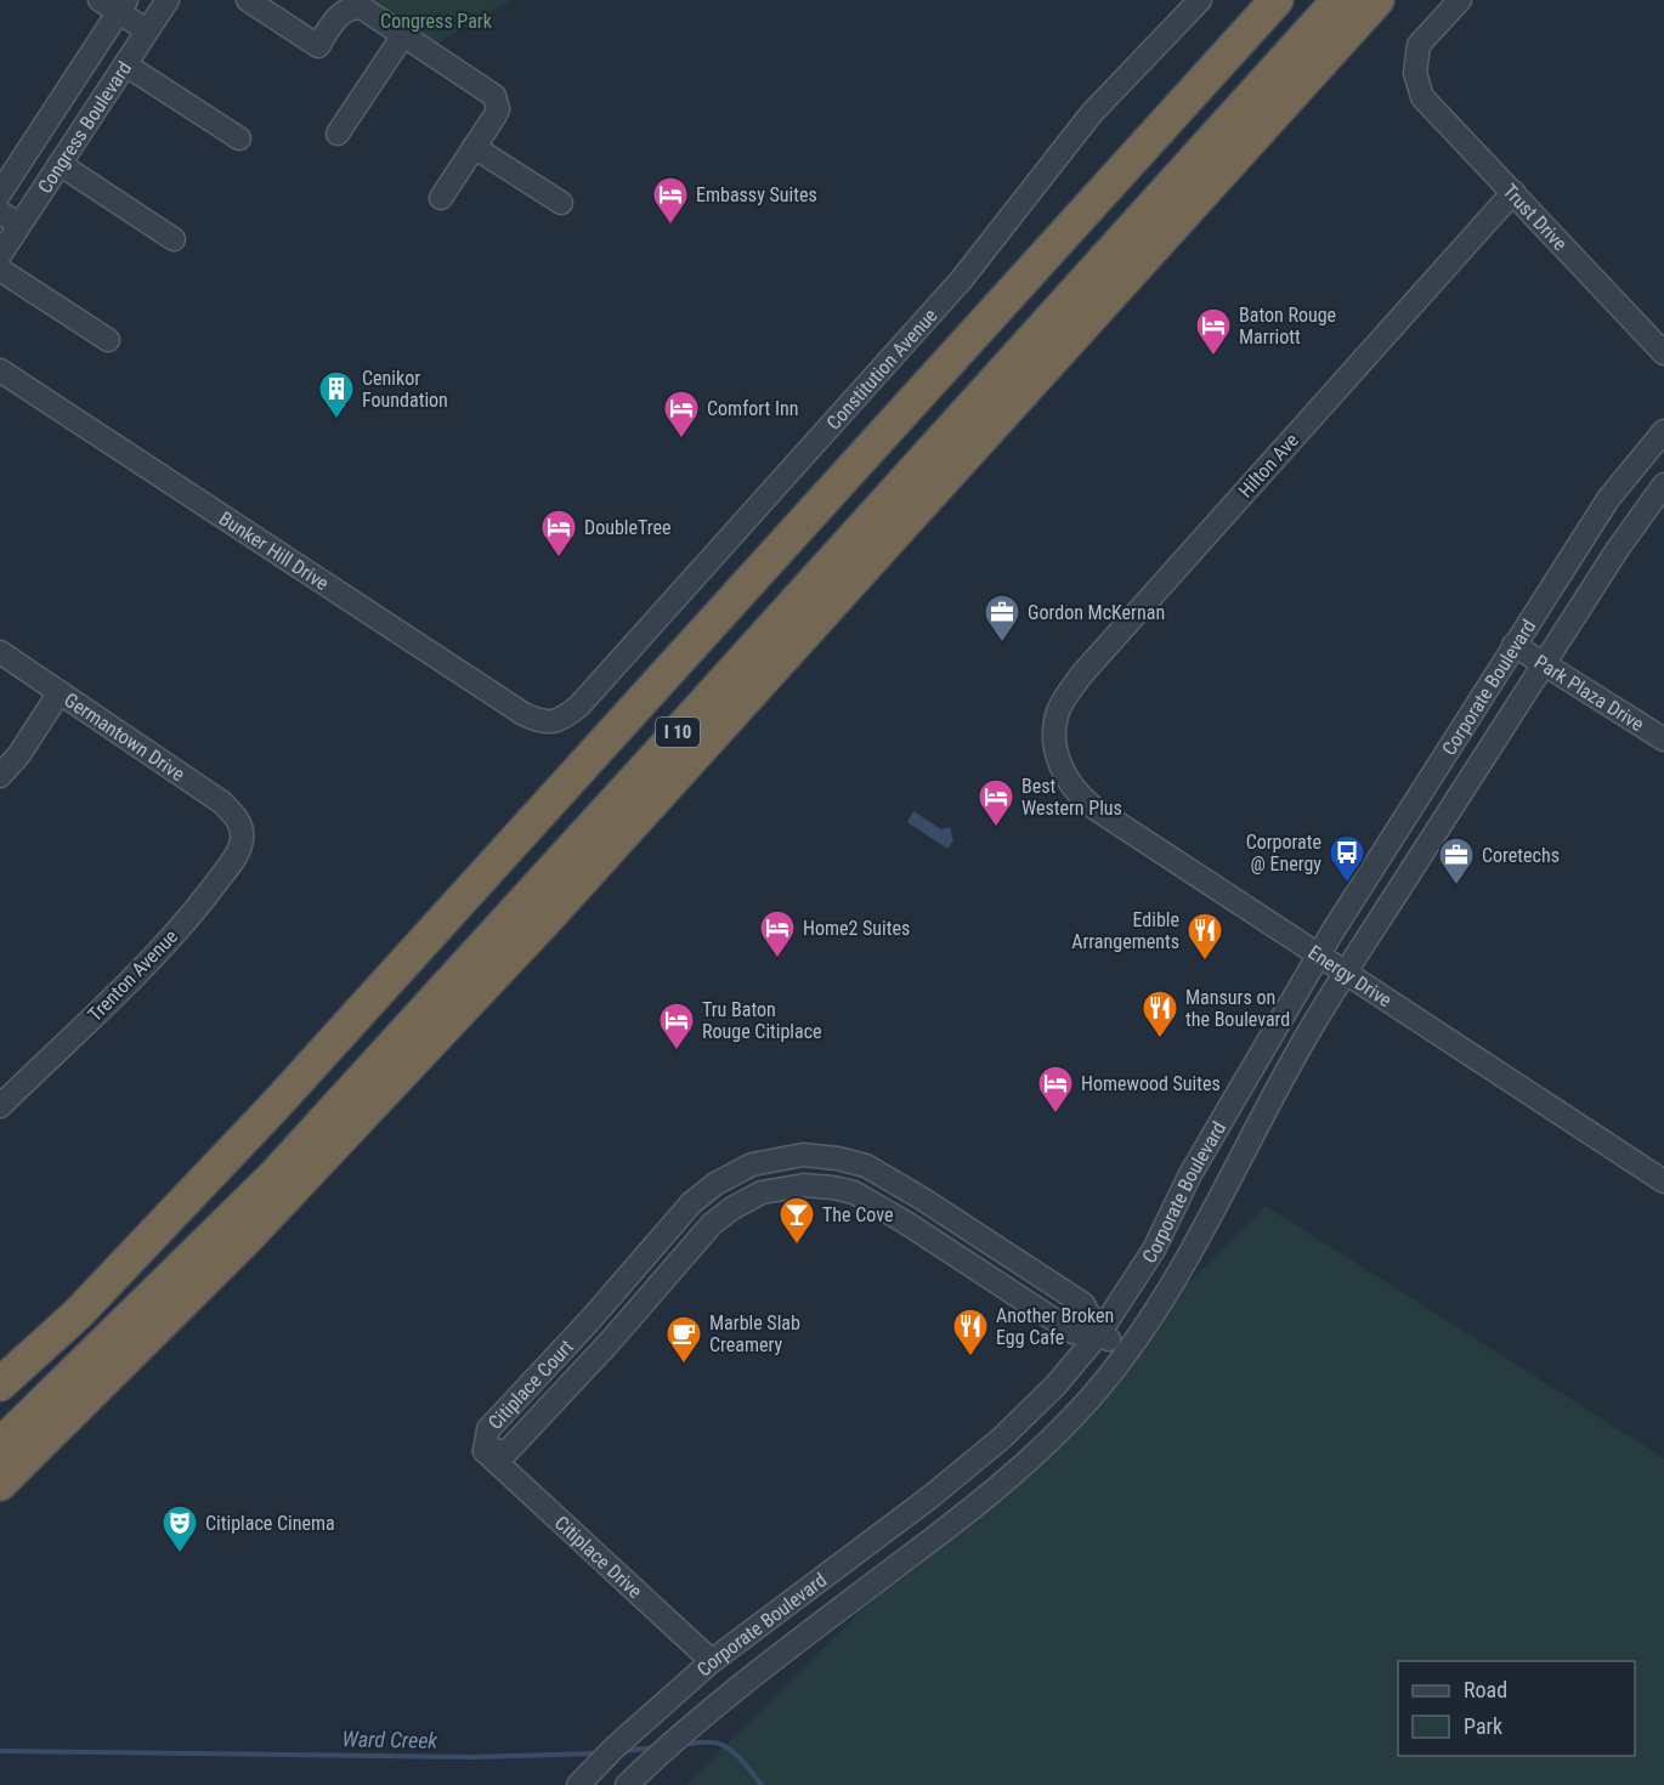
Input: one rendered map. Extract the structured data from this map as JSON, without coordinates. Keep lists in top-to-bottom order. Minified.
{"streets":{"highway":["I 10"],"street":["Congress Boulevard","Trust Drive","Constitution Avenue","Hilton Ave","Bunker Hill Drive","Corporate Boulevard","Park Plaza Drive","Germantown Drive","Trenton Avenue","Energy Drive","Citiplace Court","Citiplace Drive"]},"crossings":[["Trust Drive","Hilton Ave"],["Constitution Avenue","Bunker Hill Drive"],["Hilton Ave","Energy Drive"],["Corporate Boulevard","Park Plaza Drive"],["Corporate Boulevard","Energy Drive"],["Corporate Boulevard","Citiplace Court"],["Corporate Boulevard","Citiplace Drive"],["Germantown Drive","Trenton Avenue"],["Citiplace Court","Citiplace Drive"]],"water":["Ward Creek"],"parks":["Congress Park"],"places":{"hotel":["Embassy Suites","Baton Rouge Marriott","Comfort Inn","DoubleTree","Best Western Plus","Home2 Suites","Tru Baton Rouge Citiplace","Homewood Suites"],"building":["Cenikor Foundation"],"office":["Gordon McKernan","Coretechs"],"bus stop":["Corporate @ Energy"],"restaurant":["Edible Arrangements","Mansurs on the Boulevard","Another Broken Egg Cafe"],"bar":["The Cove"],"cafe":["Marble Slab Creamery"],"theatre":["Citiplace Cinema"]},"legend":["Road","Park"]}
